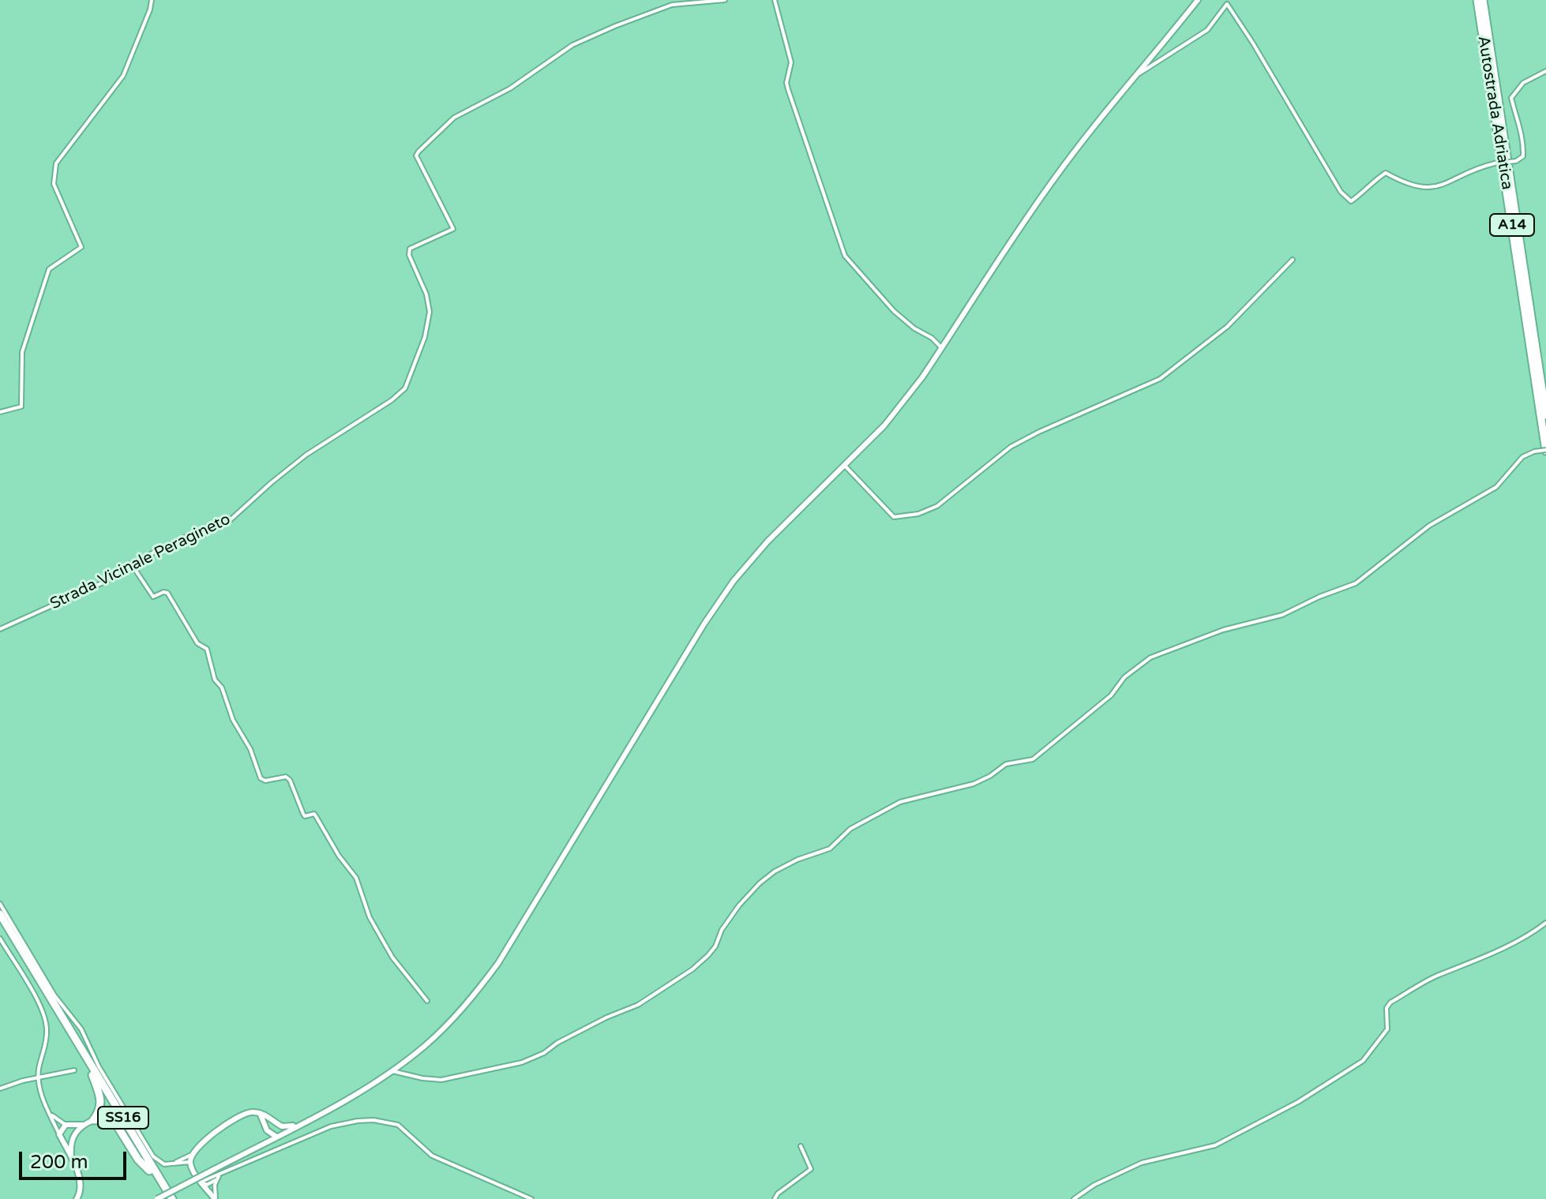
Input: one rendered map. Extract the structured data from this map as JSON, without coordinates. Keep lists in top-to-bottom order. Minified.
{"streets":{"highway":["Autostrada Adriatica","A14","SS16"],"street":["Strada Vicinale Peragineto"]},"scale_bar":"200 m"}
